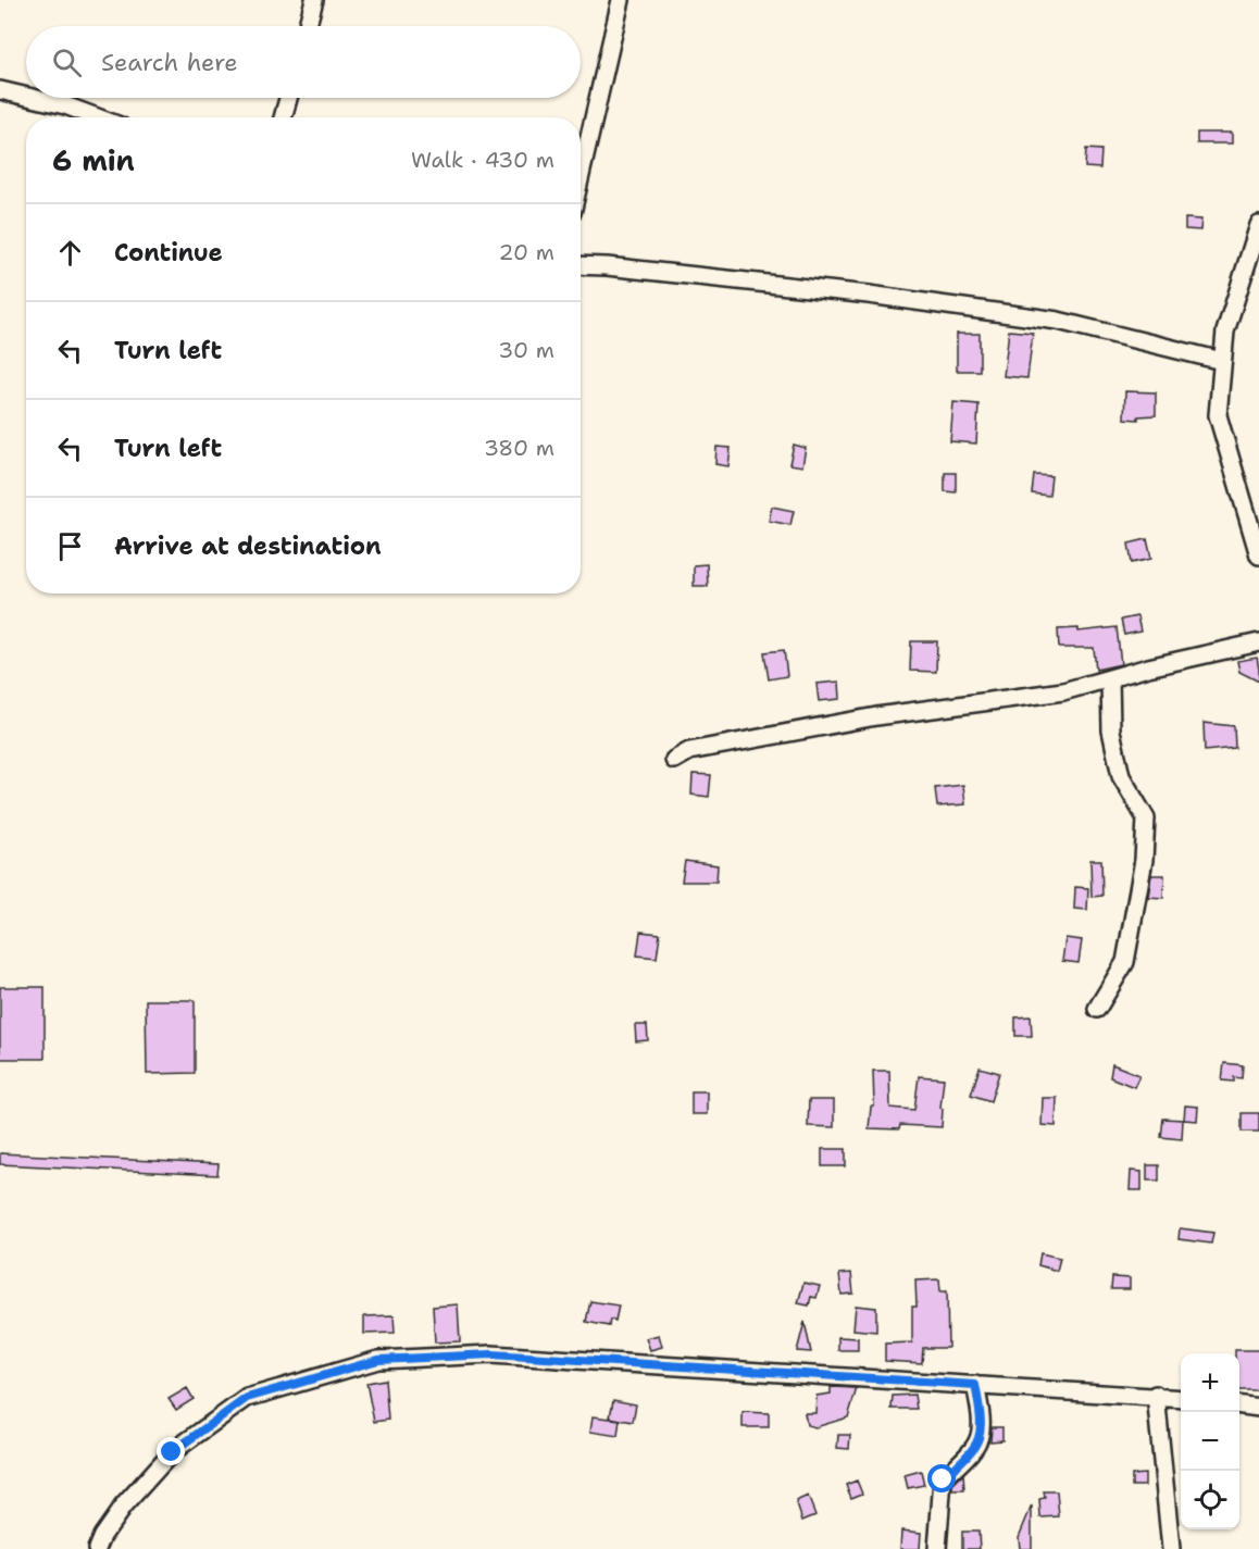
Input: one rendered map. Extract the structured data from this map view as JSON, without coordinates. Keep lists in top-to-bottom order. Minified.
{"page":{"search":"Search here","heading":["6 min","Walk · 430 m"],"list":[["Continue","20 m"],["Turn left","30 m"],["Turn left","380 m"],"Arrive at destination"],"map_buttons":["+","−"]}}
